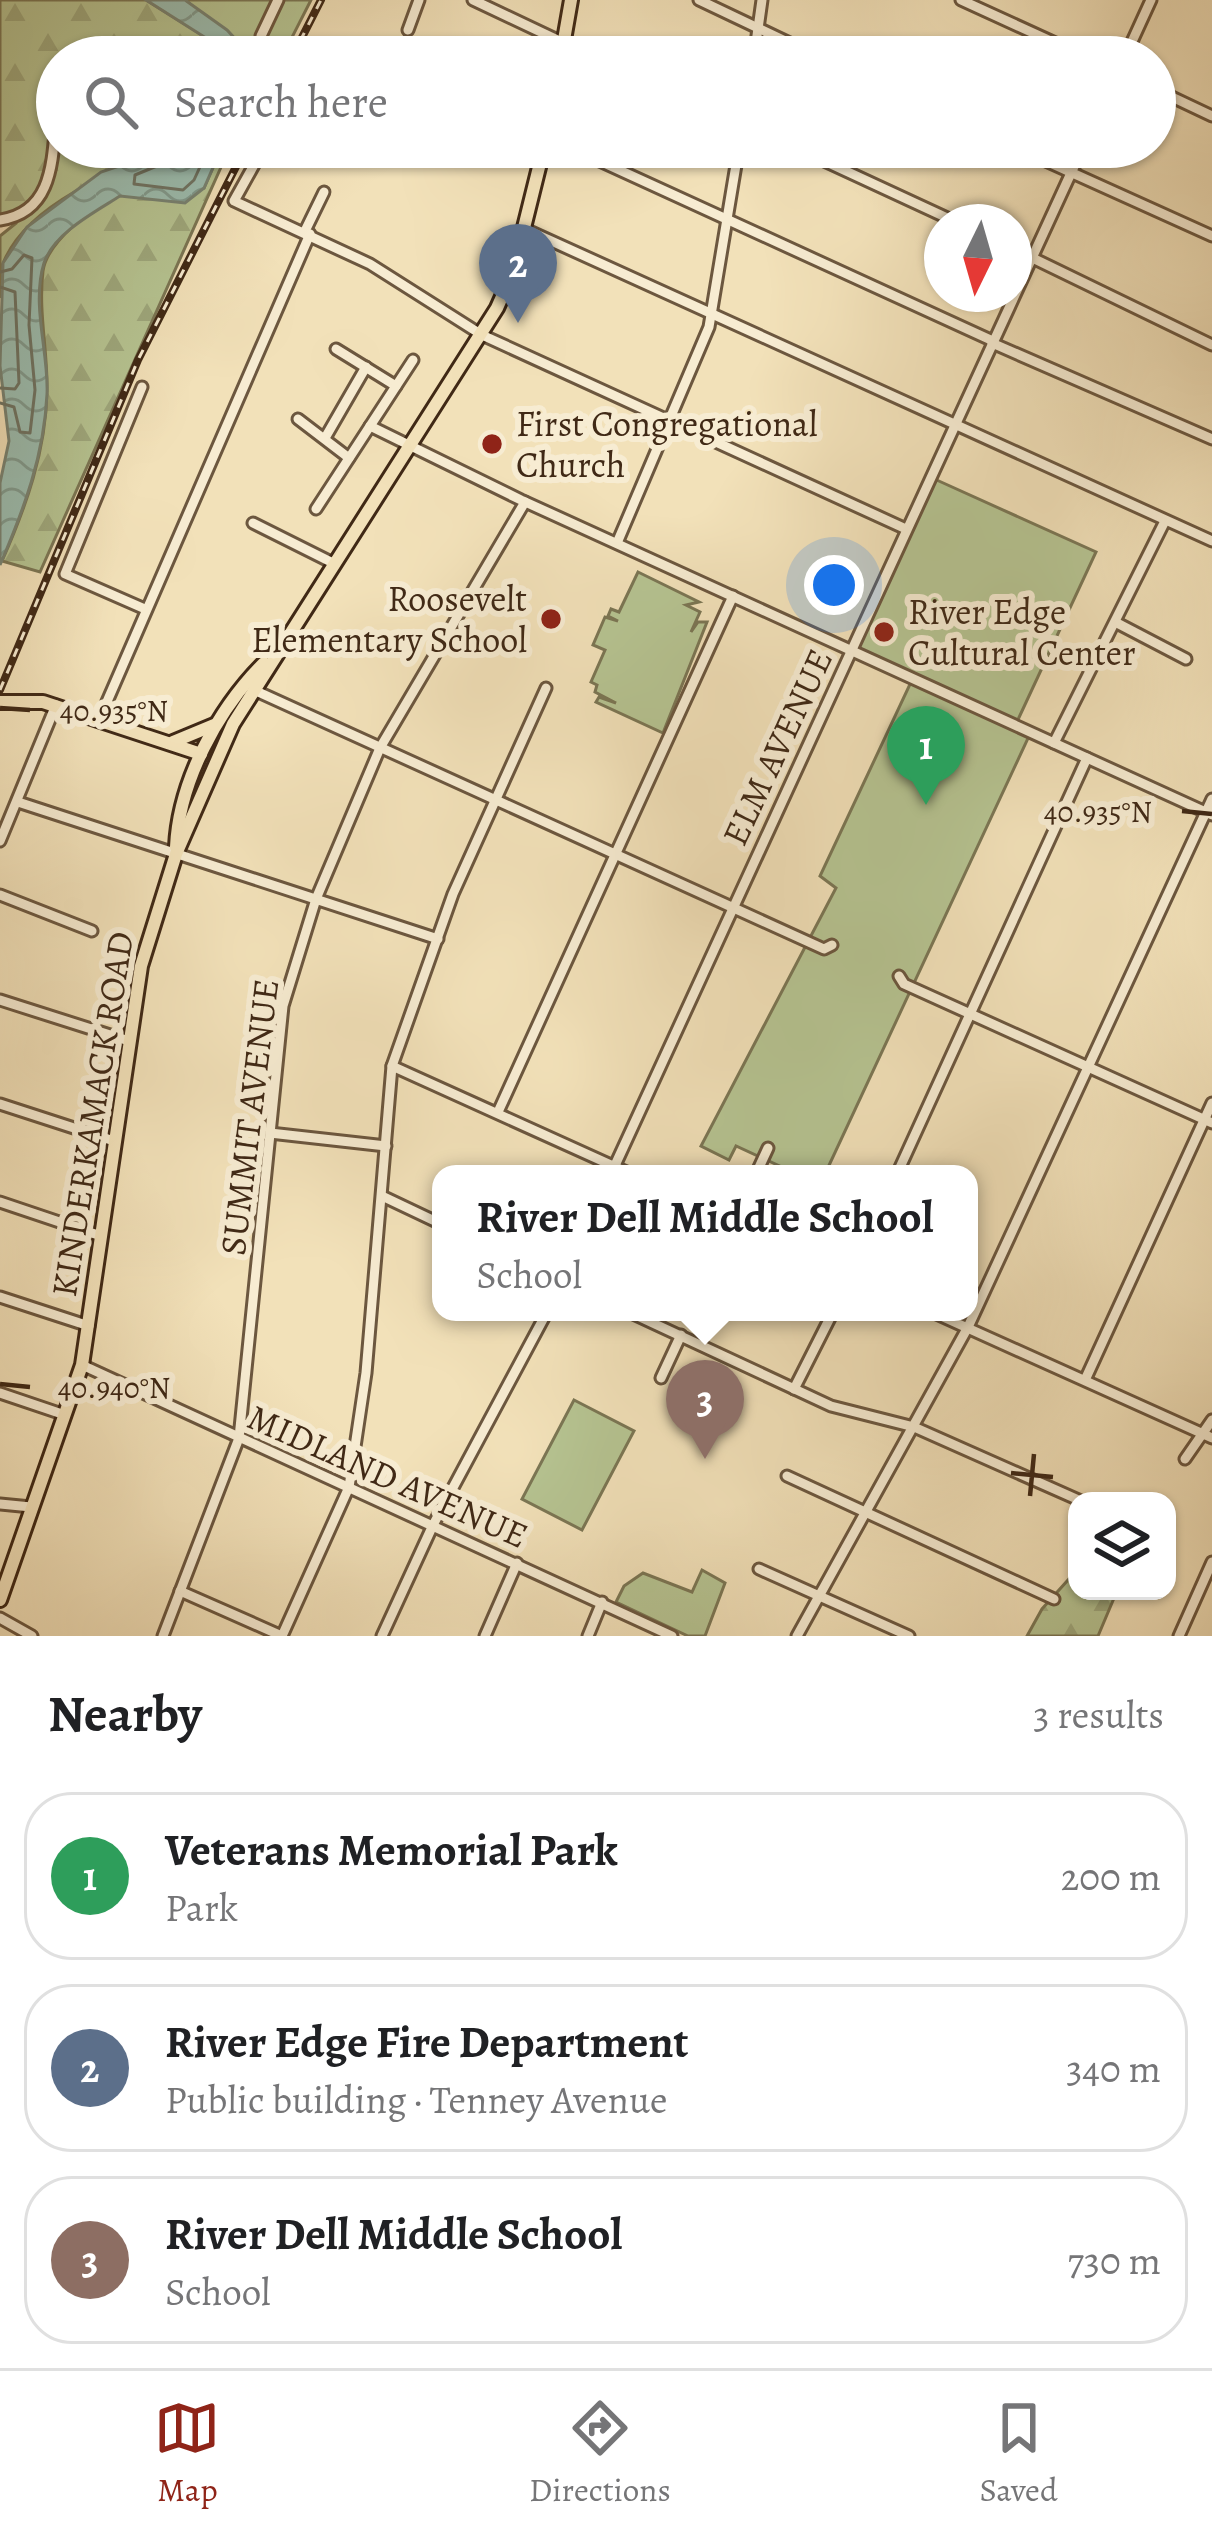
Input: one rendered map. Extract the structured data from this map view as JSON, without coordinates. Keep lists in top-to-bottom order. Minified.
{"streets":{"main road":["KINDERKAMACK ROAD"],"street":["ELM AVENUE","SUMMIT AVENUE","MIDLAND AVENUE"]},"crossings":[["KINDERKAMACK ROAD","MIDLAND AVENUE"],["SUMMIT AVENUE","MIDLAND AVENUE"]],"places":["First Congregational Church","Roosevelt Elementary School","River Edge Cultural Center"],"north":"bottom","page":{"search":"Search here","pins":["2","1","3"],"popup":["River Dell Middle School","School"],"heading":["Nearby","3 results"],"list":[{"mark":"1","name":"Veterans Memorial Park","note":"Park","value":"200 m"},{"mark":"2","name":"River Edge Fire Department","note":"Public building · Tenney Avenue","value":"340 m"},{"mark":"3","name":"River Dell Middle School","note":"School","value":"730 m"}],"nav":["Map","Directions","Saved"]},"coordinates":["40.935°N","40.940°N"]}
